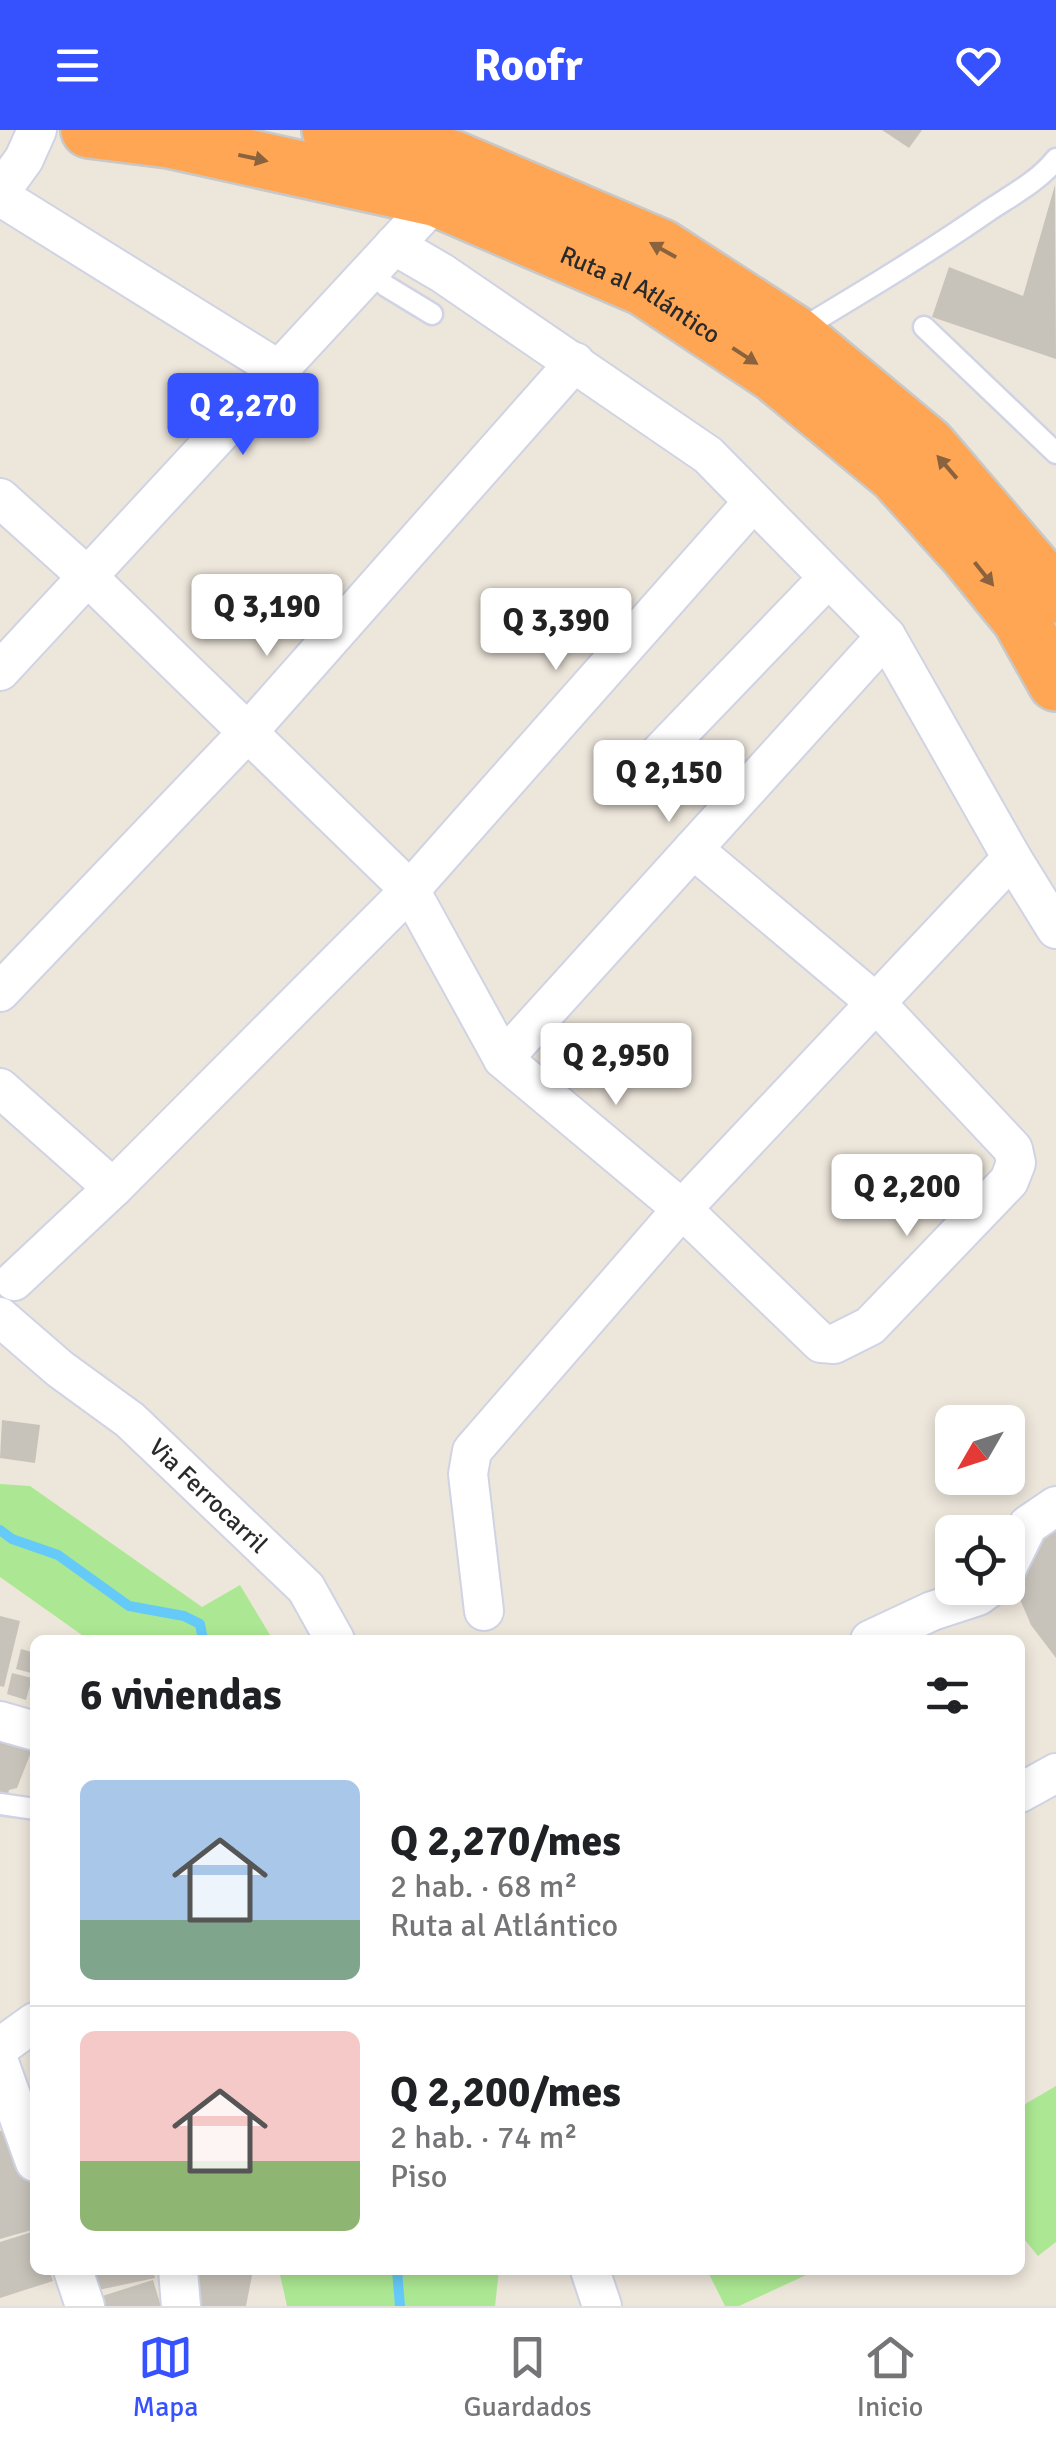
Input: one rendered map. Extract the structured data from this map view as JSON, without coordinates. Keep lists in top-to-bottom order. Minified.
{"streets":{"highway":["Ruta al Atlántico"],"street":["Via Ferrocarril"]},"north":"bottom left","page":{"header":"Roofr","price":["Q 2,270","Q 3,190","Q 3,390","Q 2,150","Q 2,950","Q 2,200"],"heading":"6 viviendas","list":[{"name":"Q 2,270/mes","note":"2 hab. · 68 m² · Ruta al Atlántico"},{"name":"Q 2,200/mes","note":"2 hab. · 74 m² · Piso"}],"tabs":["Mapa","Guardados","Inicio"]}}
